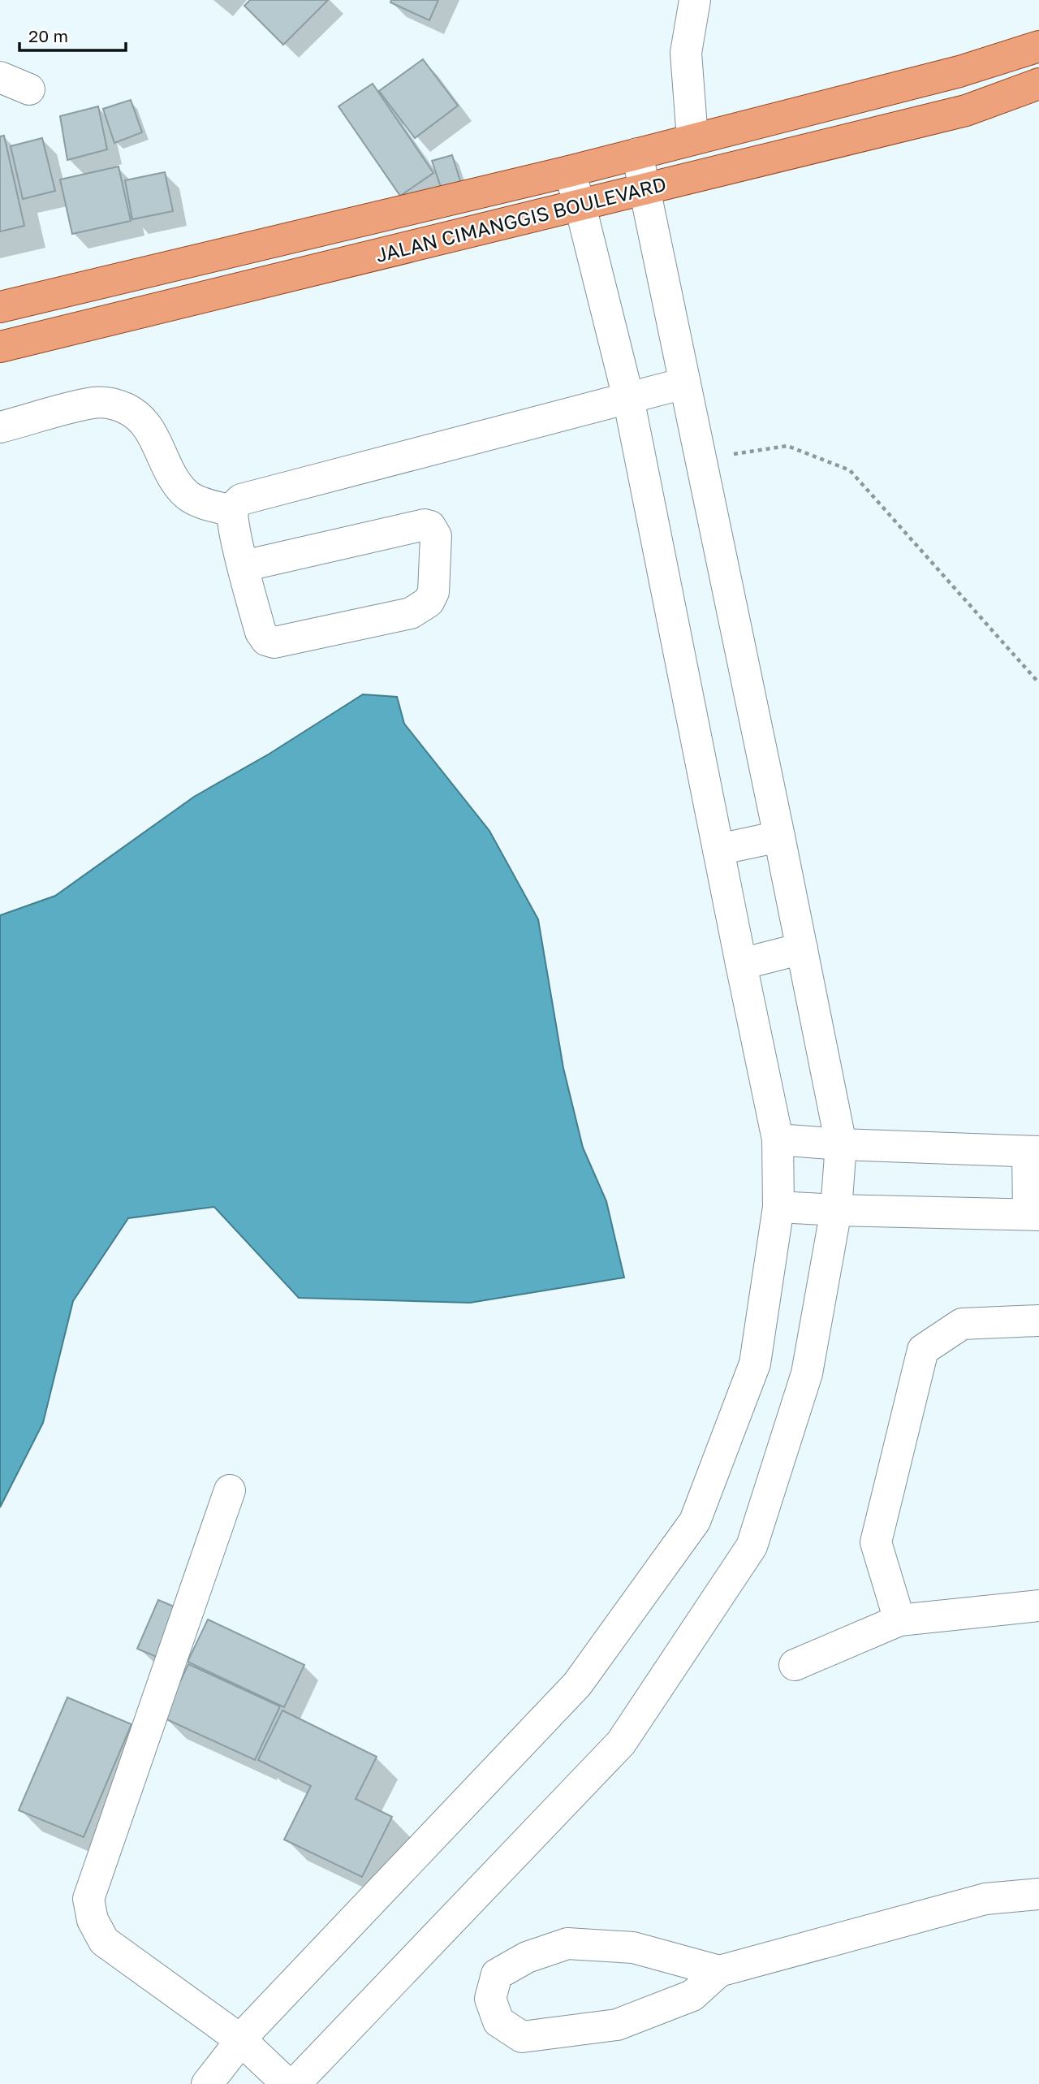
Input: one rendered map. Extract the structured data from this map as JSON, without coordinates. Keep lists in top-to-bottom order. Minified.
{"streets":{"main road":["JALAN CIMANGGIS BOULEVARD"]},"scale_bar":"20 m"}
